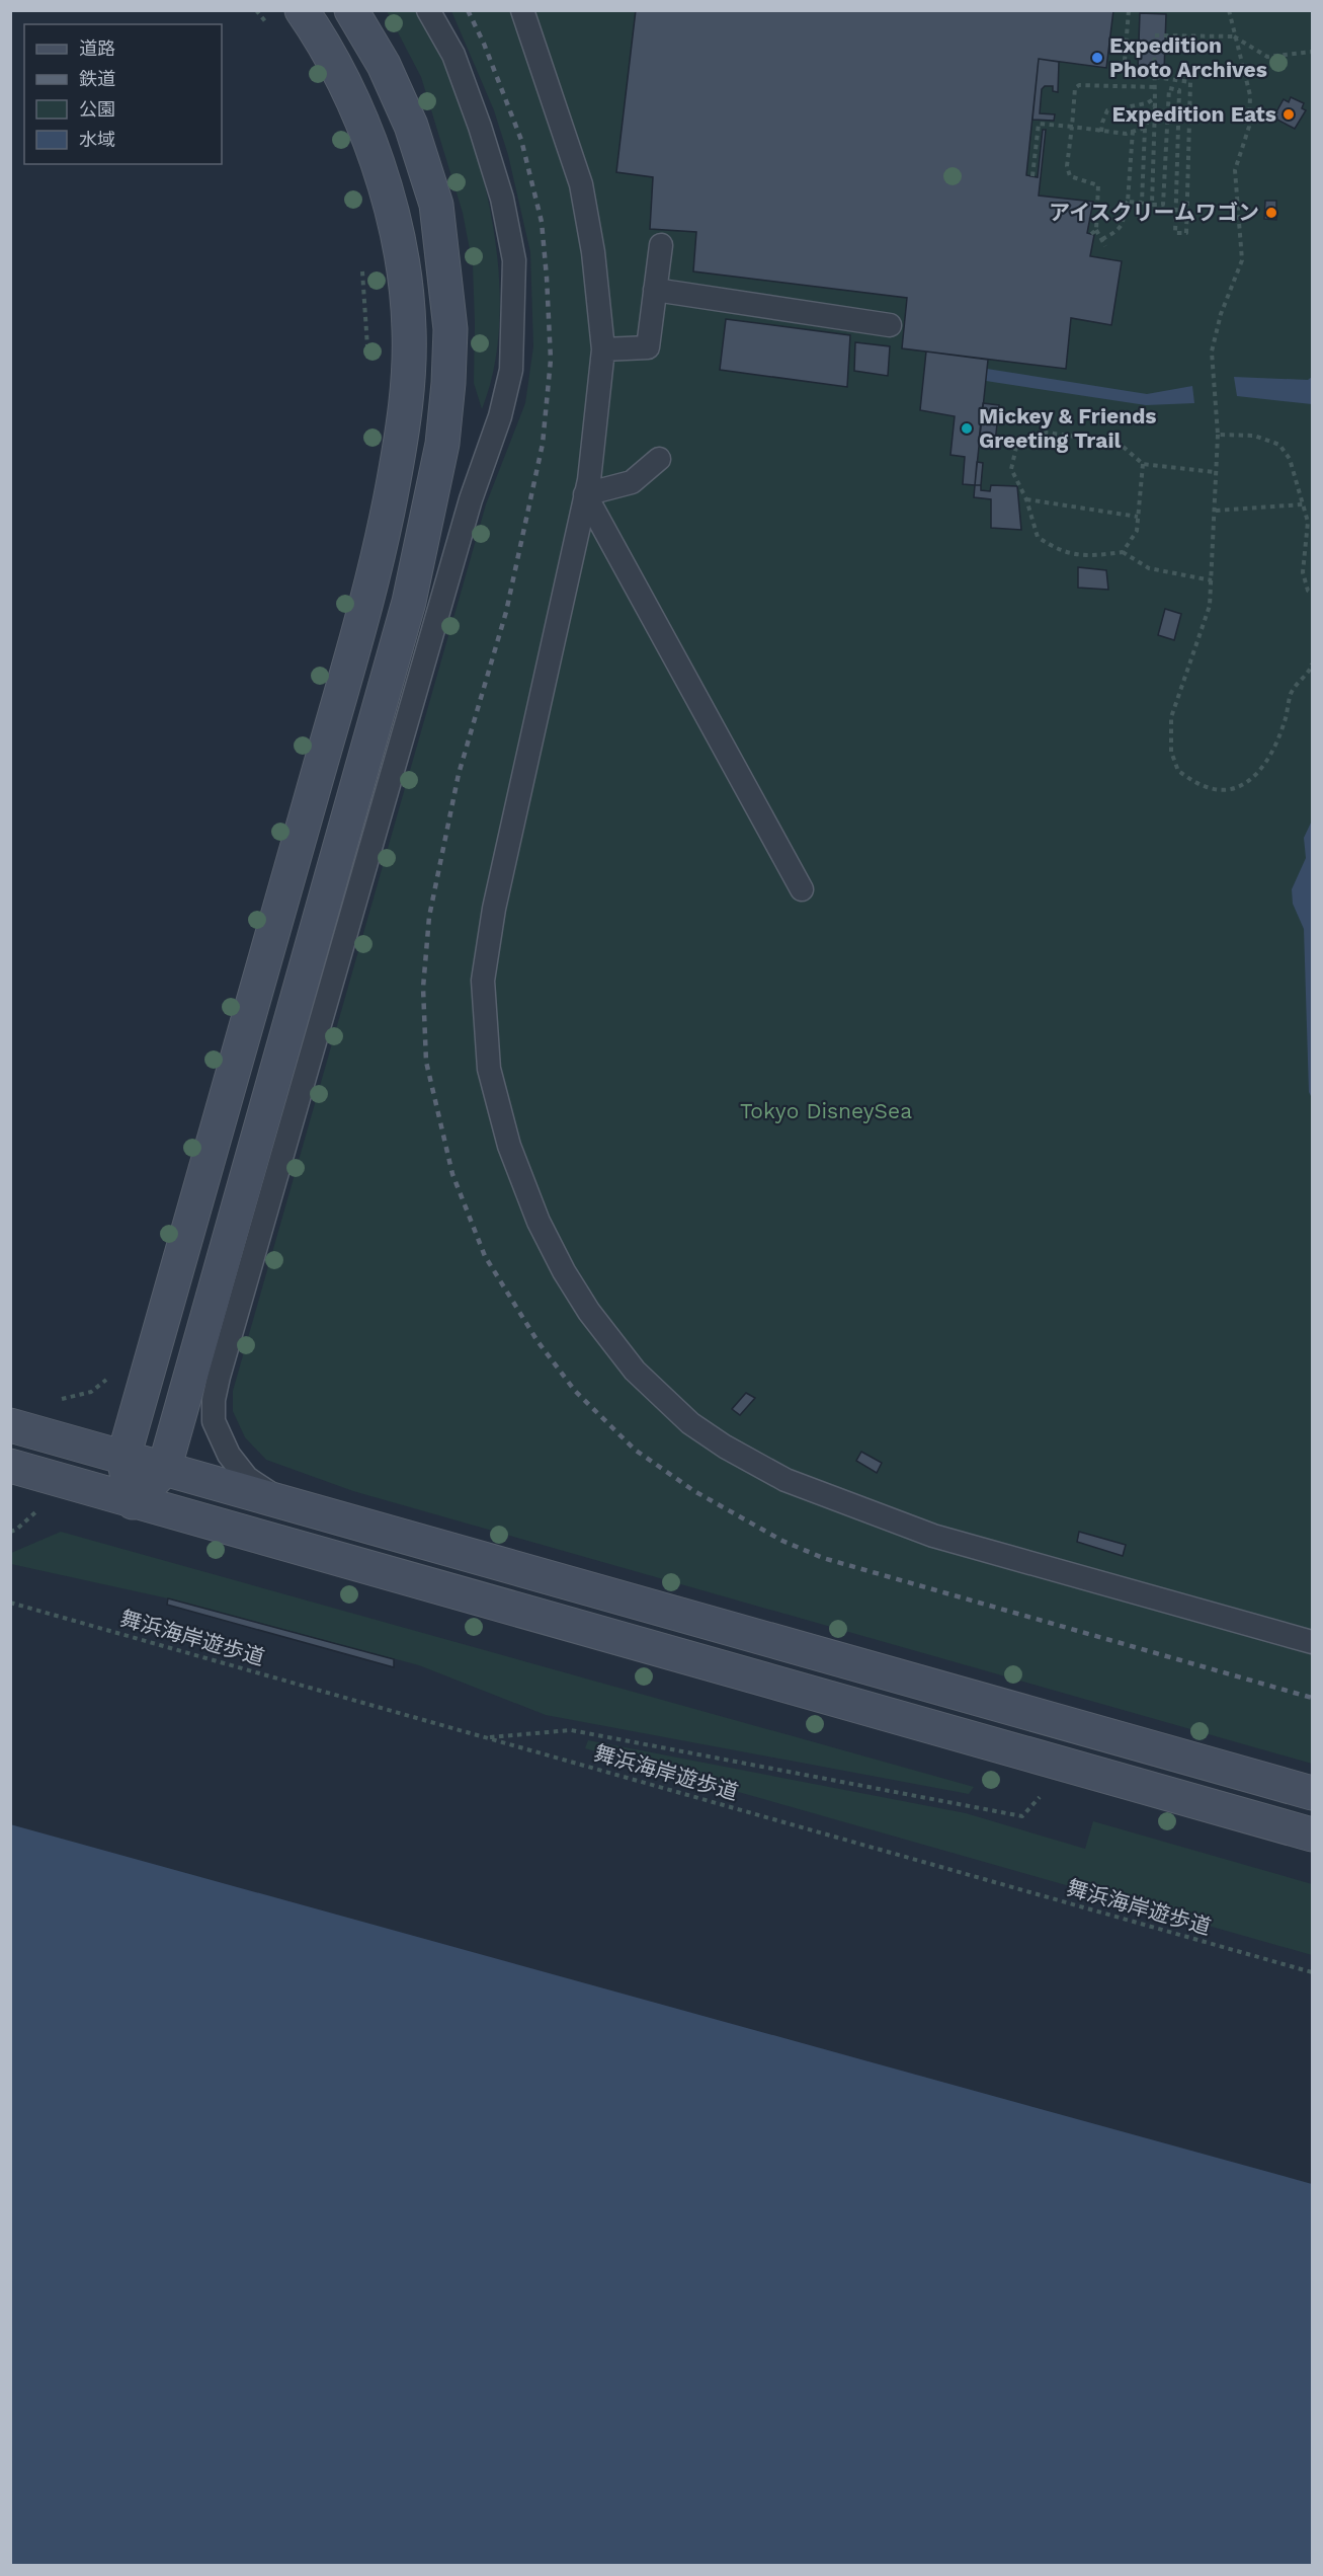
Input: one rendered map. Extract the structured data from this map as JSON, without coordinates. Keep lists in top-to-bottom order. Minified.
{"streets":{"path":["舞浜海岸遊歩道"]},"parks":["Tokyo DisneySea"],"places":["Expedition Photo Archives","Expedition Eats","アイスクリームワゴン","Mickey & Friends Greeting Trail"],"legend":["道路","鉄道","公園","水域"]}
